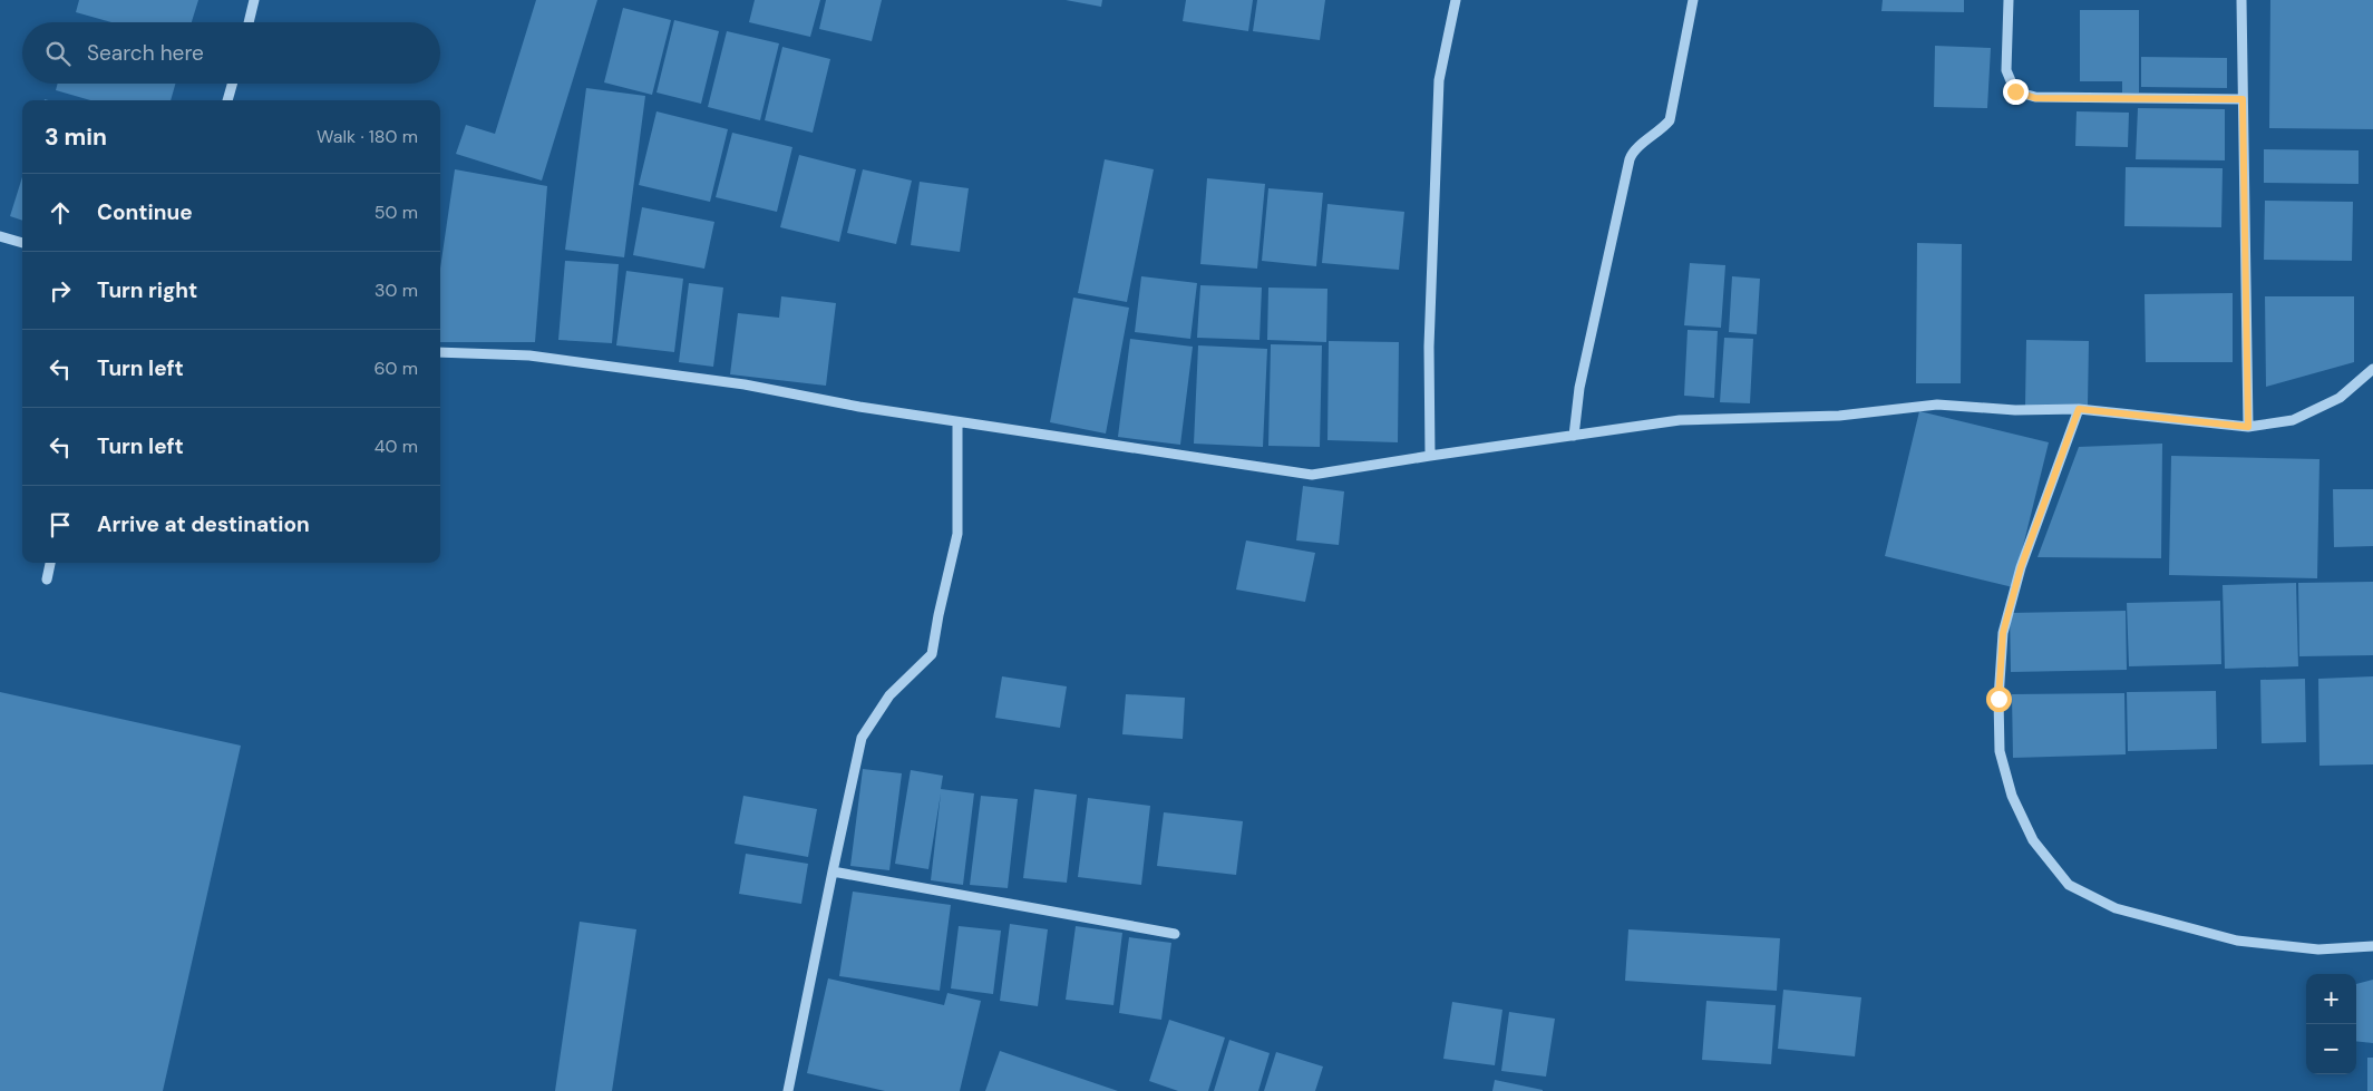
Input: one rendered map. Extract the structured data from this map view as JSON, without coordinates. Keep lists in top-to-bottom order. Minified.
{"page":{"search":"Search here","heading":["3 min","Walk · 180 m"],"list":[["Continue","50 m"],["Turn right","30 m"],["Turn left","60 m"],["Turn left","40 m"],"Arrive at destination"],"map_buttons":["+","−"]}}
